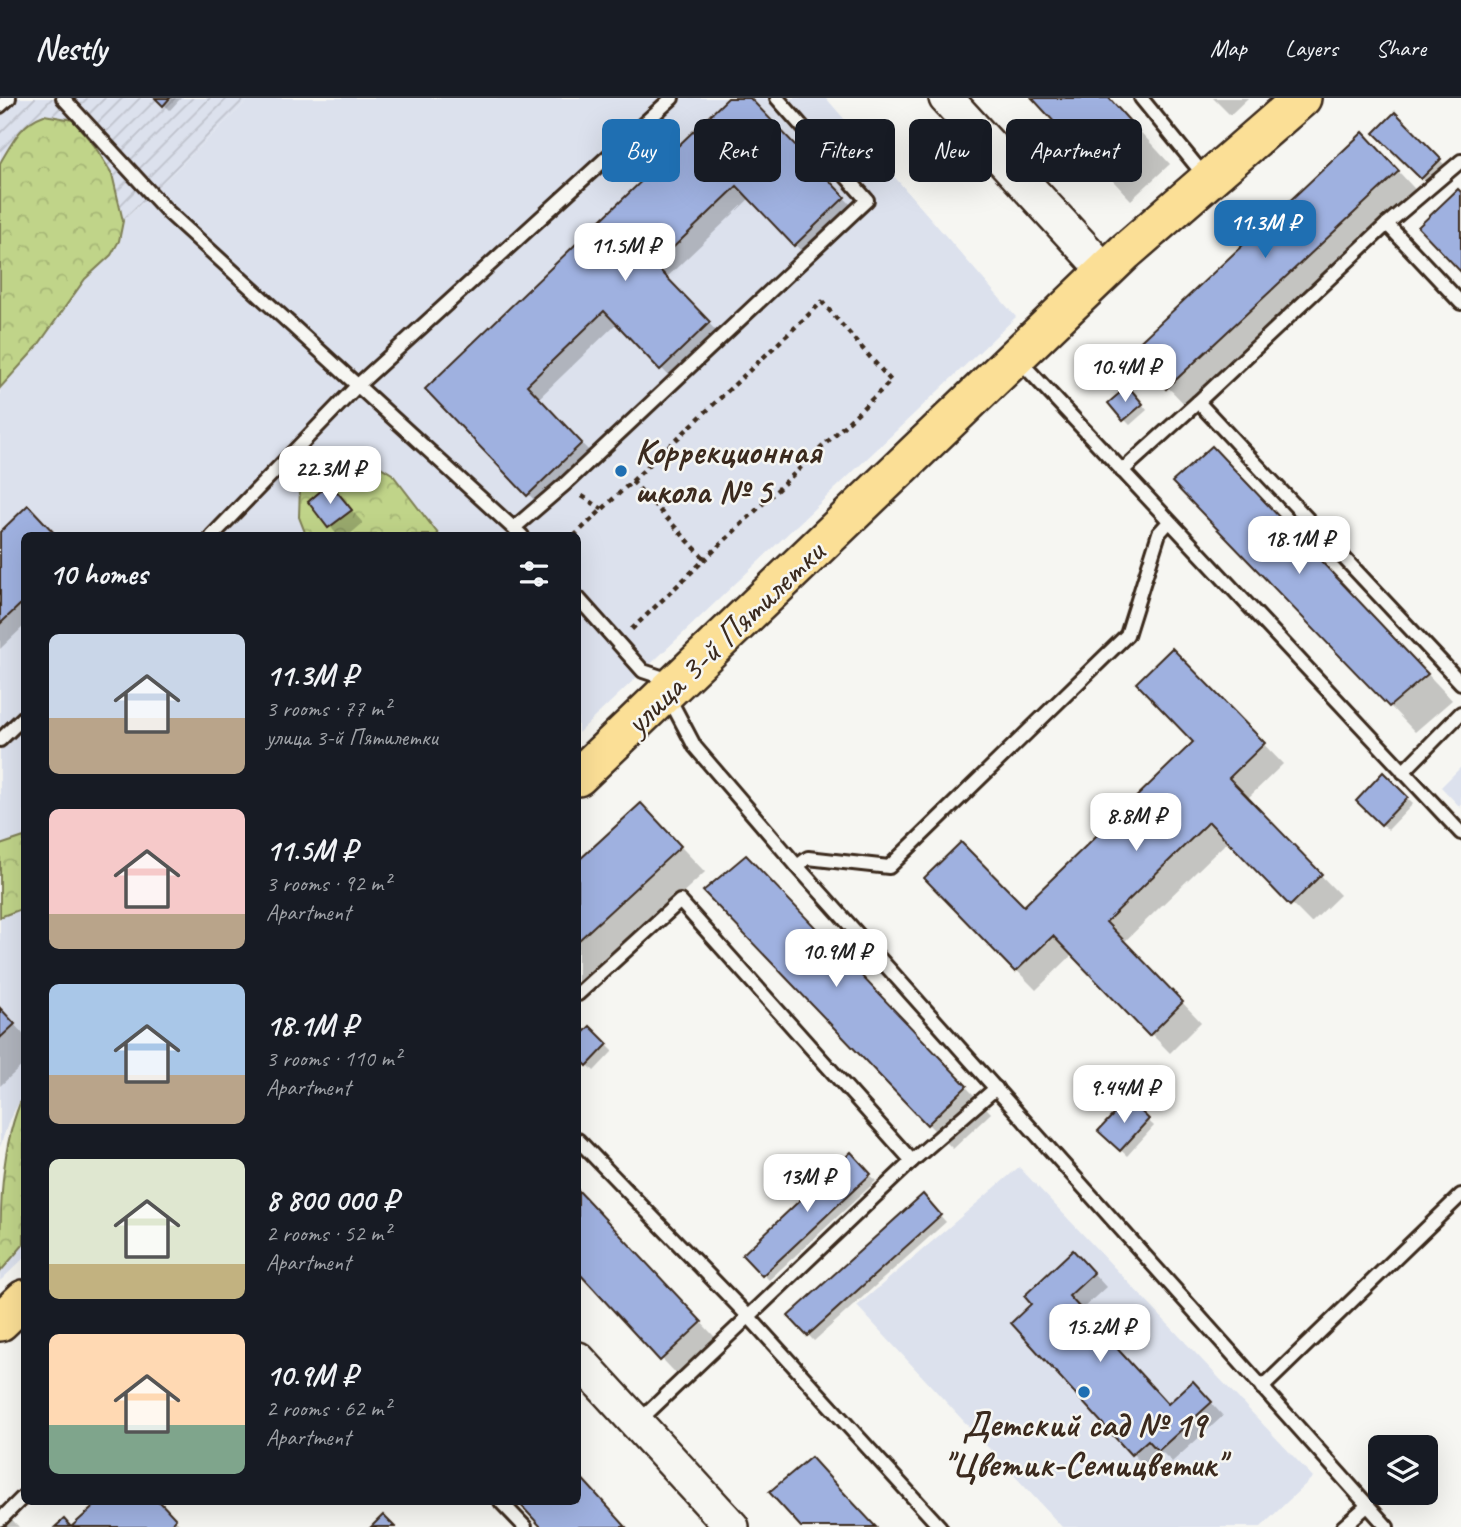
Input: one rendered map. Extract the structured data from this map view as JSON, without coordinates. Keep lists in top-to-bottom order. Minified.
{"streets":{"main road":["улица 3-й Пятилетки"]},"places":["Коррекционная школа № 5","Детский сад № 19 \"Цветик-Семицветик\""],"page":{"header":"Nestly","nav":["Map","Layers","Share"],"chip":["Buy","Rent","Filters","New","Apartment"],"price":["11.3M ₽","11.5M ₽","10.4M ₽","22.3M ₽","18.1M ₽","8.8M ₽","10.9M ₽","9.44M ₽","13M ₽","15.2M ₽"],"heading":"10 homes","list":[{"name":"11.3M ₽","note":"3 rooms · 77 m² · улица 3-й Пятилетки"},{"name":"11.5M ₽","note":"3 rooms · 92 m² · Apartment"},{"name":"18.1M ₽","note":"3 rooms · 110 m² · Apartment"},{"name":"8 800 000 ₽","note":"2 rooms · 52 m² · Apartment"},{"name":"10.9M ₽","note":"2 rooms · 62 m² · Apartment"}]}}
